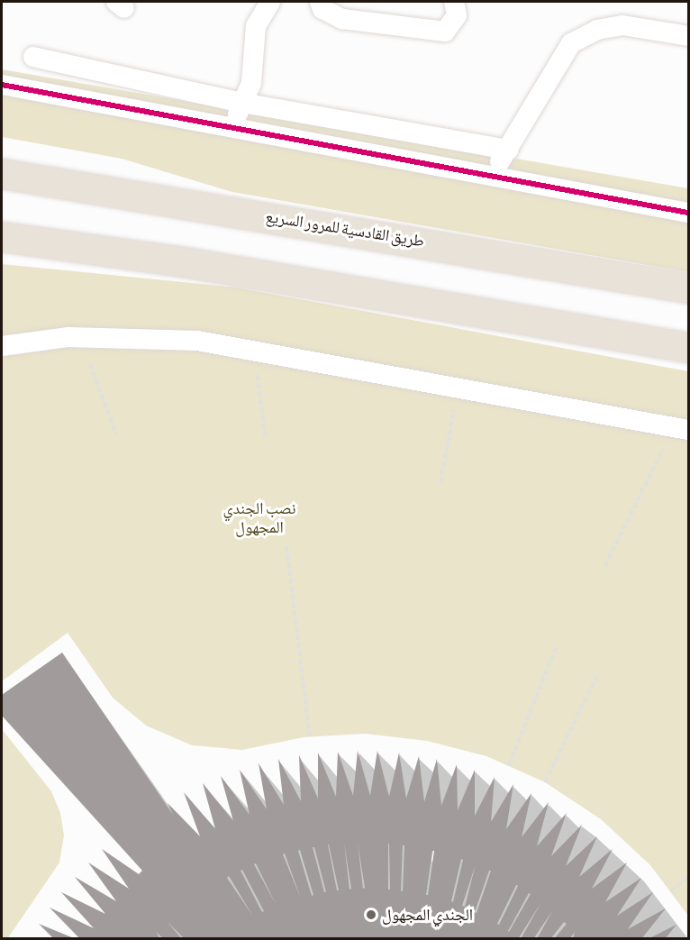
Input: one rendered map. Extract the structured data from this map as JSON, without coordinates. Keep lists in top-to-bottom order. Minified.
{"streets":{"highway":["طريق القادسية للمرور السريع"]},"parks":["نصب الجندي المجهول"],"places":["الجندي المجهول"]}
